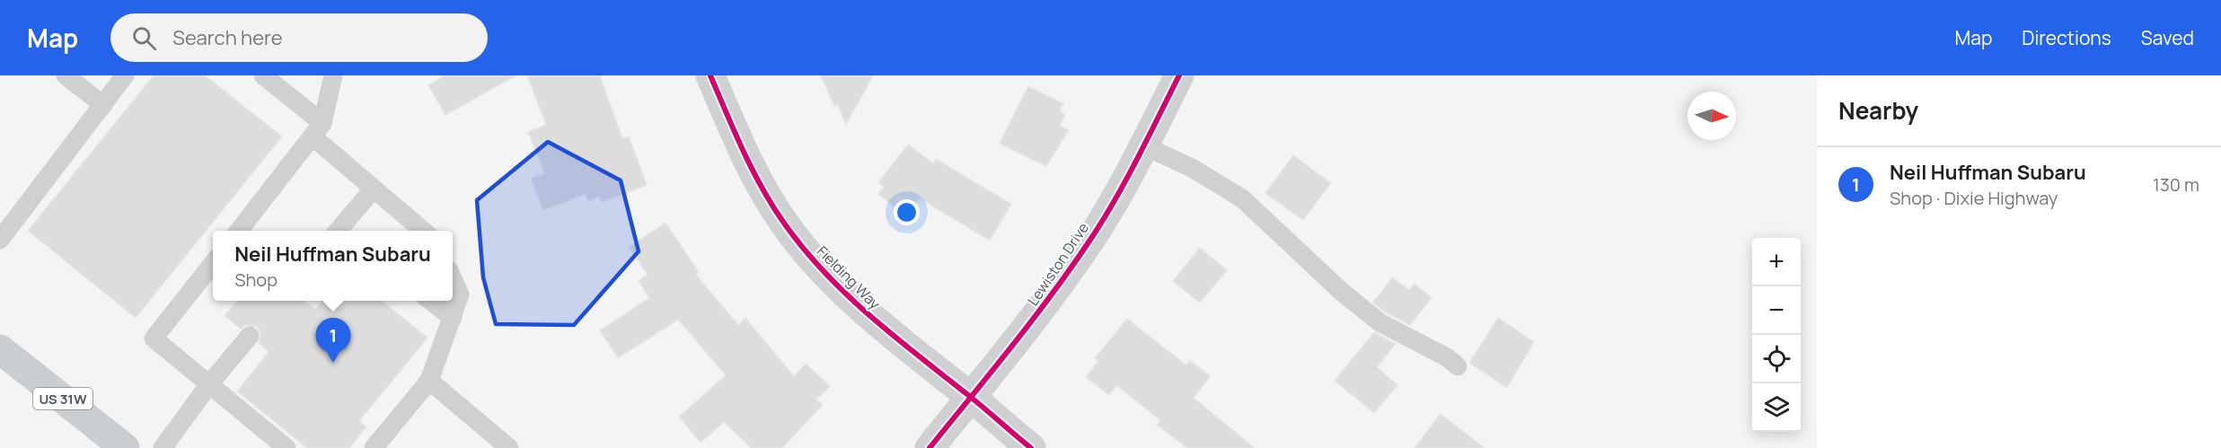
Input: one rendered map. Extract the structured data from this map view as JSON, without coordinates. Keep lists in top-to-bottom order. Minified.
{"streets":{"main road":["US 31W"],"street":["Lewiston Drive","Fielding Way"]},"crossings":[["Lewiston Drive","Fielding Way"]],"north":"right","page":{"header":"Map","search":"Search here","nav":["Map","Directions","Saved"],"heading":"Nearby","list":[{"mark":"1","name":"Neil Huffman Subaru","note":"Shop · Dixie Highway","value":"130 m"}],"popup":["Neil Huffman Subaru","Shop"],"map_buttons":["+","−"],"pins":"1"}}
